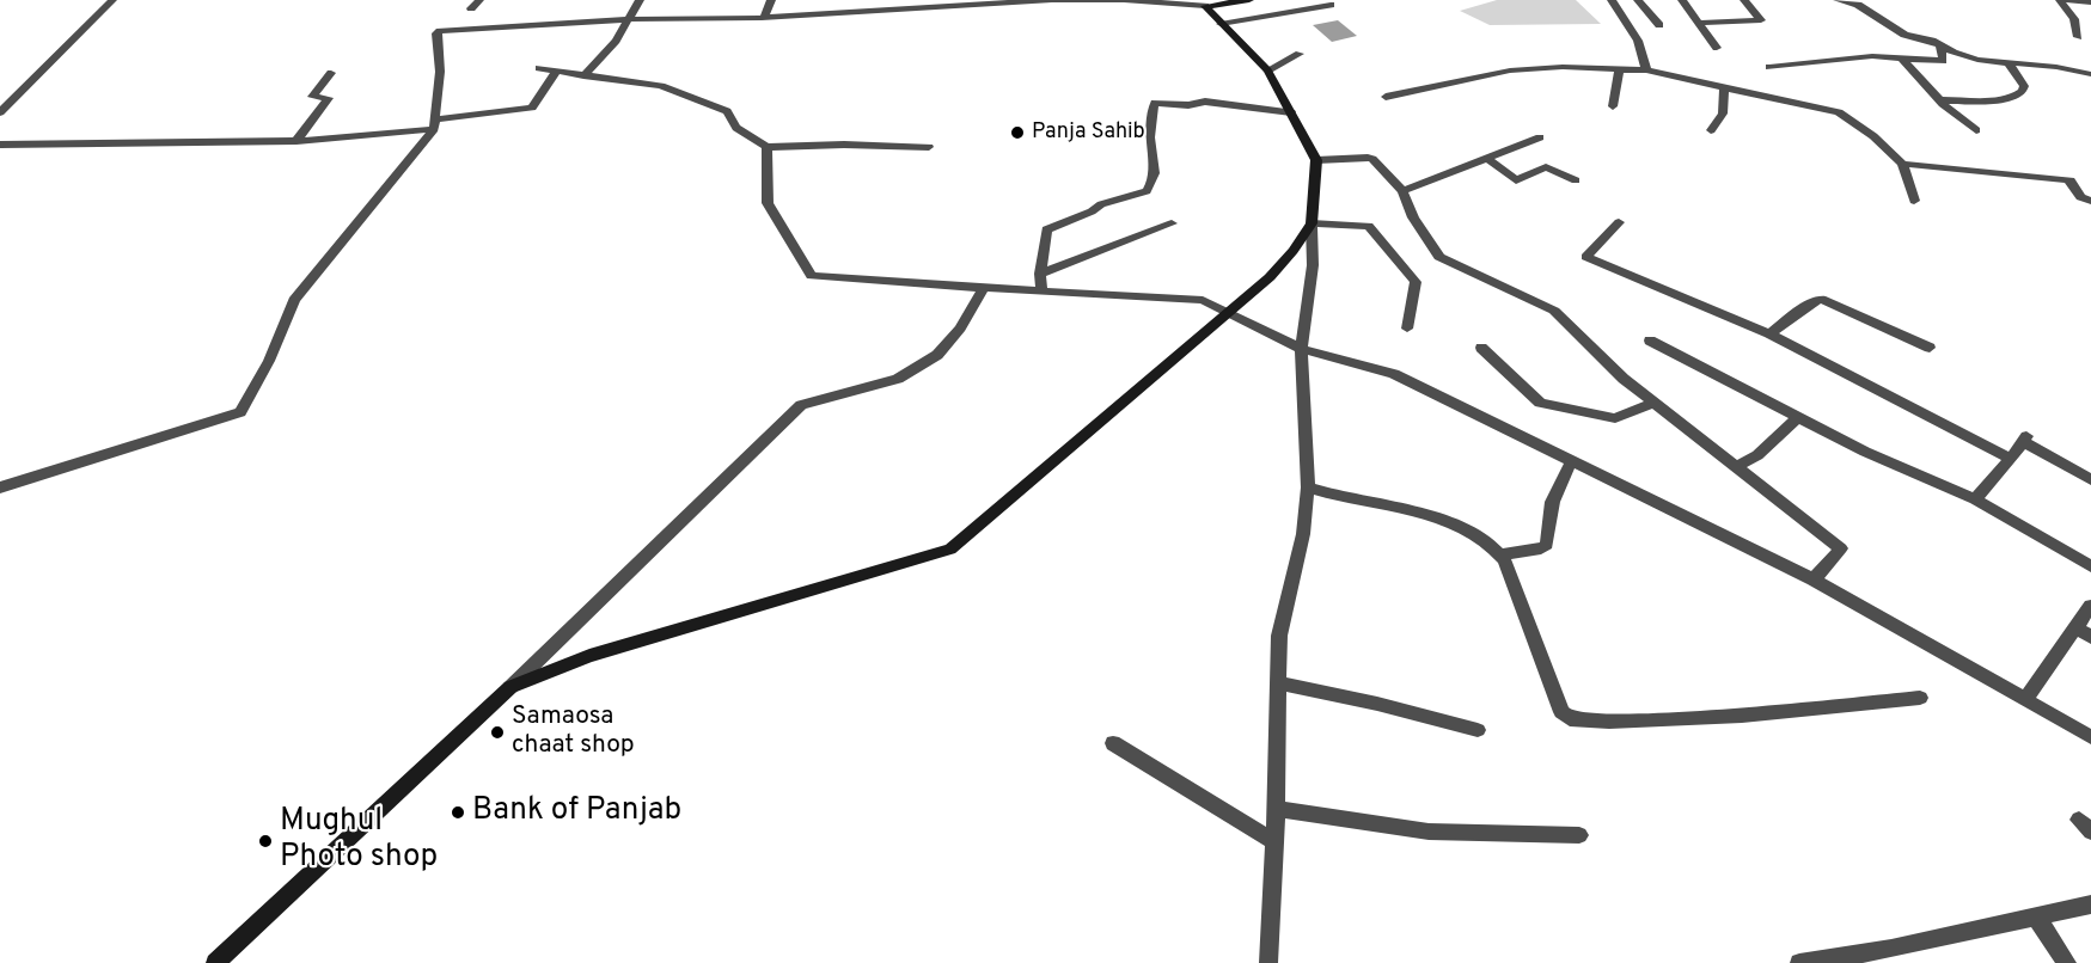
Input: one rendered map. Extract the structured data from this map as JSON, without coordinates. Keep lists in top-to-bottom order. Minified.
{"places":["Panja Sahib","Samaosa chaat shop","Bank of Panjab","Mughul Photo shop"]}
